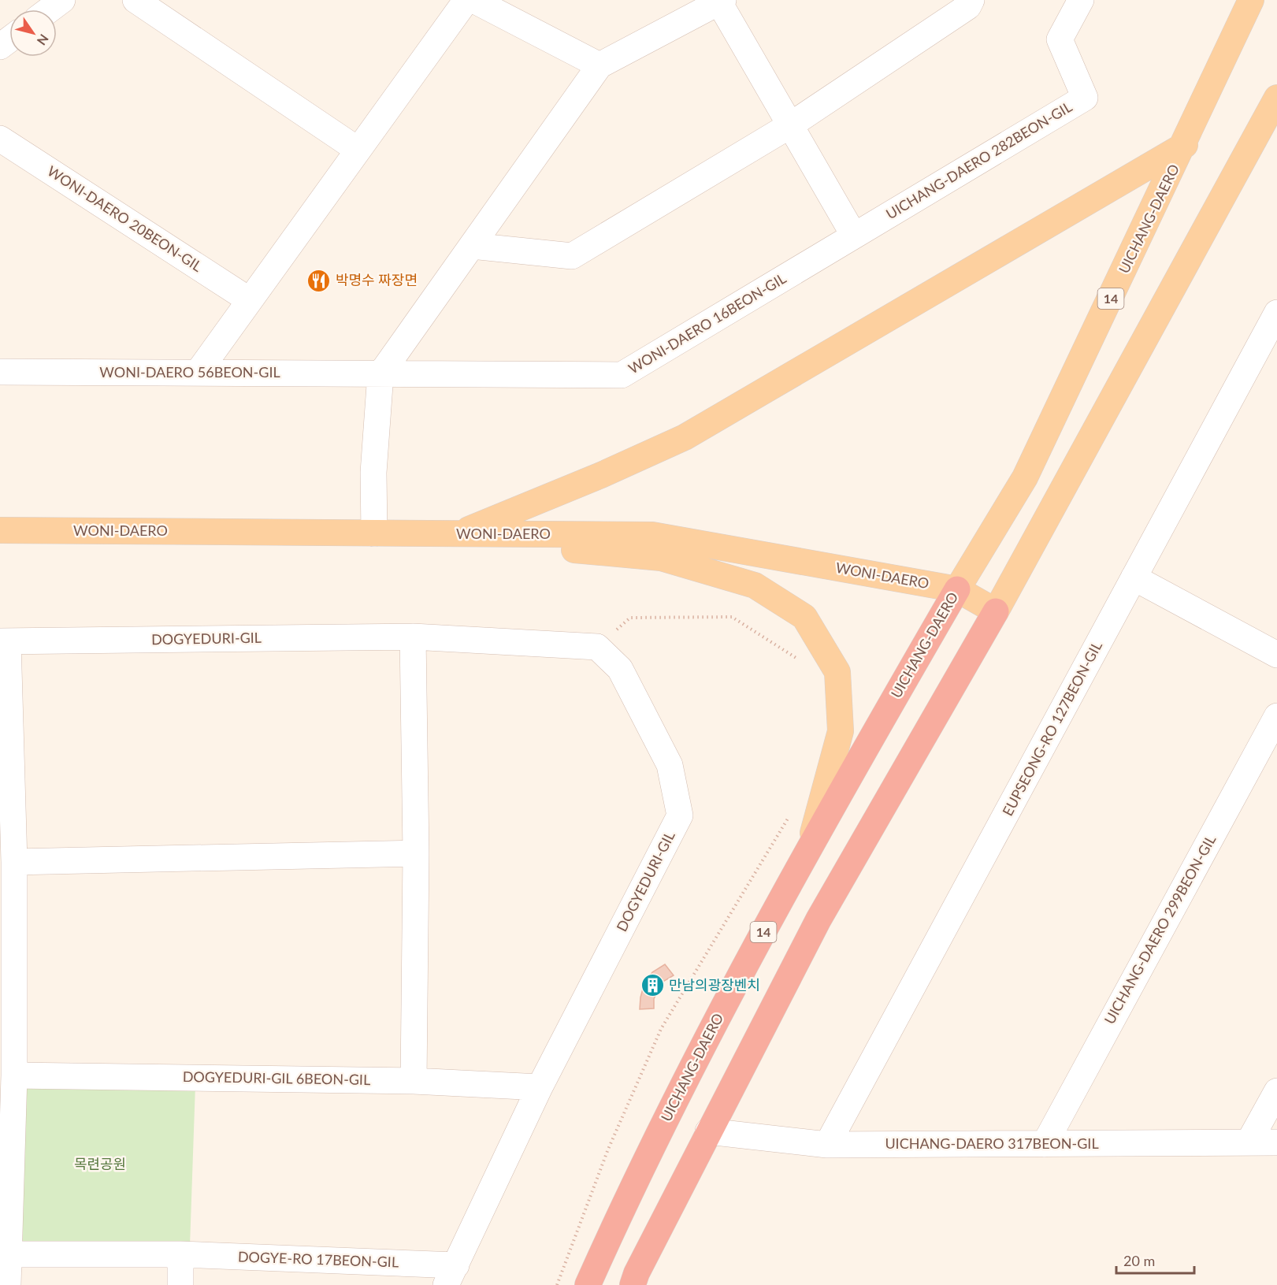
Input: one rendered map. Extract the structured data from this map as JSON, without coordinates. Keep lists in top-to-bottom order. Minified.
{"streets":{"highway":["UICHANG-DAERO","14"],"main road":["WONI-DAERO"],"street":["UICHANG-DAERO 282BEON-GIL","WONI-DAERO 20BEON-GIL","WONI-DAERO 16BEON-GIL","WONI-DAERO 56BEON-GIL","DOGYEDURI-GIL","EUPSEONG-RO 127BEON-GIL","UICHANG-DAERO 299BEON-GIL","DOGYEDURI-GIL 6BEON-GIL","UICHANG-DAERO 317BEON-GIL","DOGYE-RO 17BEON-GIL"]},"crossings":[["UICHANG-DAERO 282BEON-GIL","WONI-DAERO 16BEON-GIL"],["UICHANG-DAERO","WONI-DAERO"],["WONI-DAERO 16BEON-GIL","WONI-DAERO 56BEON-GIL"],["DOGYEDURI-GIL","DOGYEDURI-GIL 6BEON-GIL"],["DOGYEDURI-GIL","DOGYE-RO 17BEON-GIL"],["EUPSEONG-RO 127BEON-GIL","UICHANG-DAERO 317BEON-GIL"],["UICHANG-DAERO 299BEON-GIL","UICHANG-DAERO 317BEON-GIL"]],"parks":["목련공원"],"places":{"restaurant":["박명수 짜장면"],"building":["만남의광장벤치"]},"scale_bar":"20 m","north":"bottom right"}
